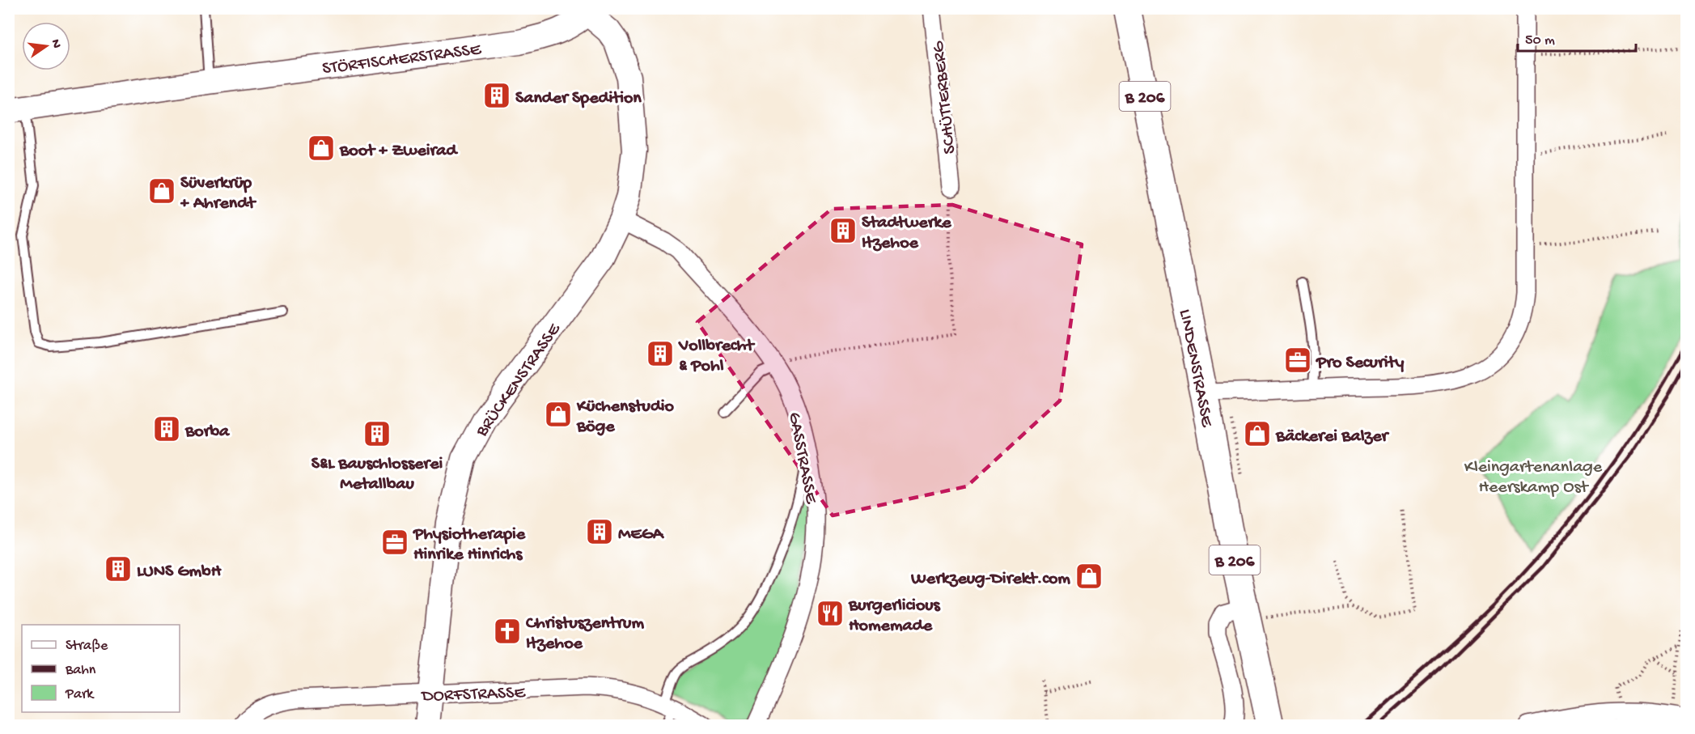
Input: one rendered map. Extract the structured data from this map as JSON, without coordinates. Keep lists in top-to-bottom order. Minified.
{"streets":{"main road":["B 206","LINDENSTRASSE"],"street":["STÖRFISCHERSTRASSE","SCHÜTTERBERG","BRÜCKENSTRASSE","GASSTRASSE","DORFSTRASSE"]},"crossings":[["BRÜCKENSTRASSE","GASSTRASSE"],["BRÜCKENSTRASSE","DORFSTRASSE"]],"parks":["Kleingartenanlage Heerskamp Ost"],"places":{"building":["Sander Spedition","Stadtwerke Itzehoe","Vollbrecht & Pohl","Borba","S&L Bauschlosserei Metallbau","MEGA","LUNS GmbH"],"shop":["Boot + Zweirad","Süverkrüp + Ahrendt","Küchenstudio Böge","Bäckerei Balzer","Werkzeug-Direkt.com"],"office":["Pro Security","Physiotherapie Hinrike Hinrichs"],"restaurant":["Burgerlicious Homemade"],"church":["Christuszentrum Itzehoe"]},"legend":["Straße","Bahn","Park"],"scale_bar":"50 m","north":"right"}
